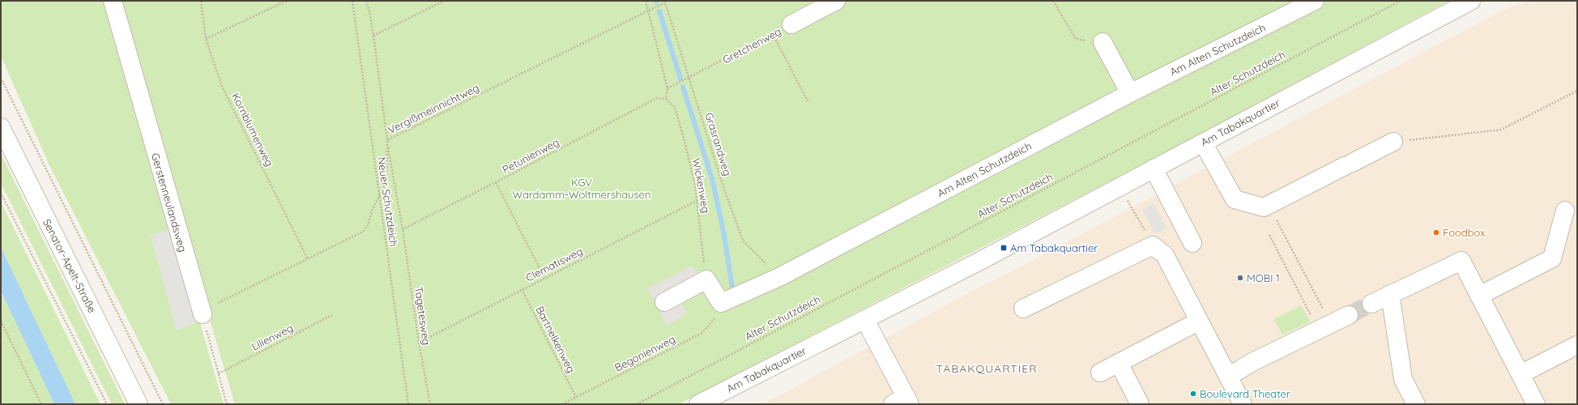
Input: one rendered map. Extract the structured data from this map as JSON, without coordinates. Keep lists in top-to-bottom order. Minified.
{"streets":{"street":["Gretchenweg","Am Alten Schutzdeich","Am Tabakquartier","Gerstenneulandsweg","Senator-Apelt-Straße"],"path":["Alter Schutzdeich","Vergißmeinnichtweg","Kornblumenweg","Grasrandweg","Petunienweg","Wickenweg","Neuer Schutzdeich","Clematisweg","Tagetesweg","Lilienweg","Bartnelkenweg","Begonienweg"]},"crossings":[["Gretchenweg","Grasrandweg"],["Am Alten Schutzdeich","Grasrandweg"],["Am Alten Schutzdeich","Begonienweg"],["Vergißmeinnichtweg","Kornblumenweg"],["Vergißmeinnichtweg","Grasrandweg"],["Vergißmeinnichtweg","Neuer Schutzdeich"],["Vergißmeinnichtweg","Gerstenneulandsweg"],["Petunienweg","Wickenweg"],["Petunienweg","Neuer Schutzdeich"],["Petunienweg","Tagetesweg"],["Wickenweg","Clematisweg"],["Neuer Schutzdeich","Tagetesweg"],["Clematisweg","Tagetesweg"],["Clematisweg","Bartnelkenweg"],["Bartnelkenweg","Begonienweg"]],"districts":["TABAKQUARTIER"],"parks":["KGV Wardamm-Woltmershausen"],"places":{"other":["Foodbox","MOBI 1","Boulevard Theater"],"transit":["Am Tabakquartier"]}}
